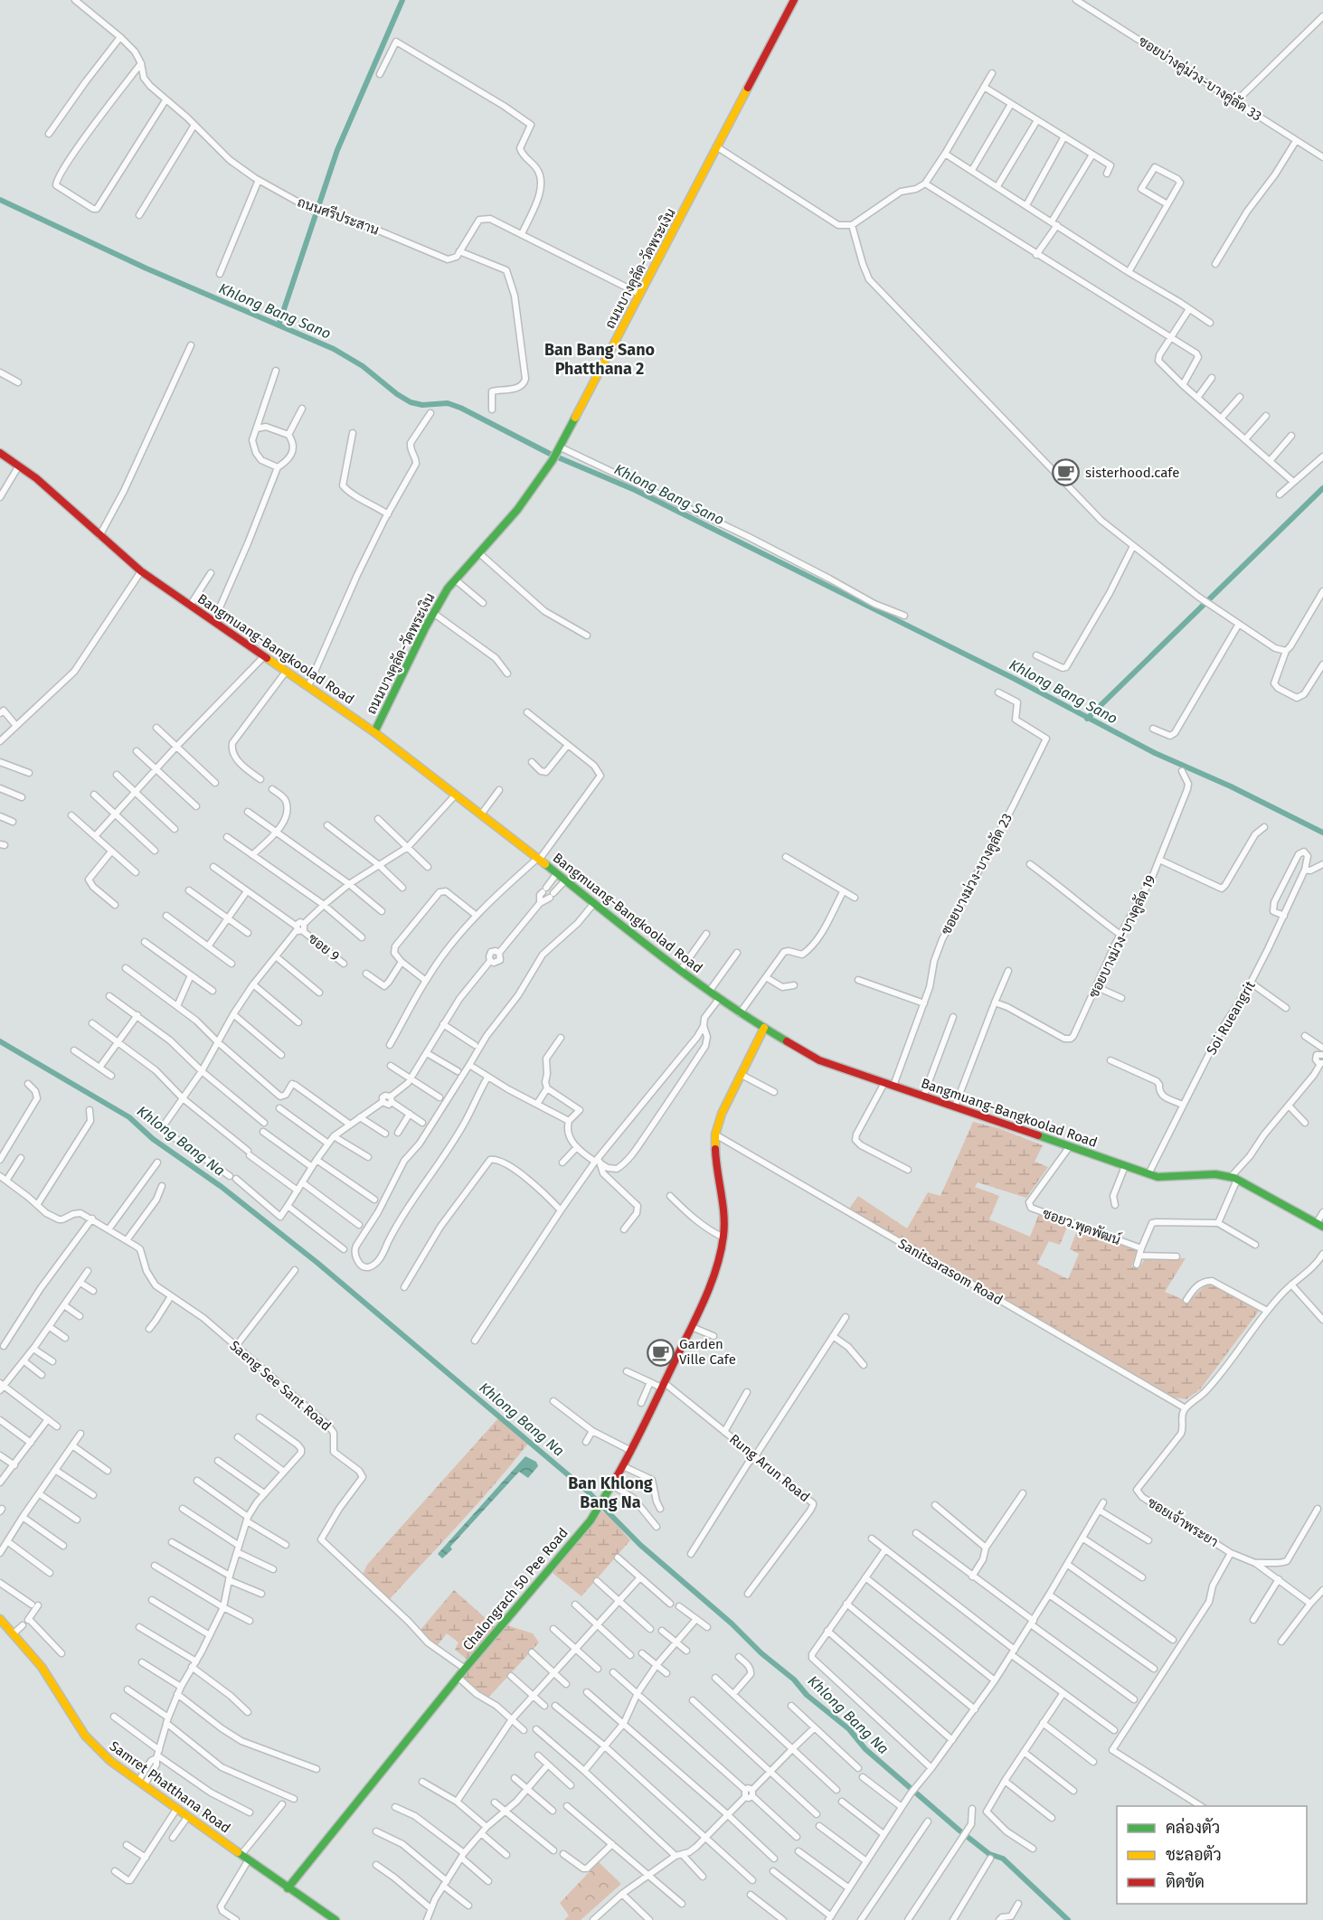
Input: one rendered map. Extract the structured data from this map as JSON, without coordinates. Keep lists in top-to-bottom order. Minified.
{"streets":{"street":["ซอยบ่างคู่ม่วง-บางคู่ลัด 33","ถนนศรีประสาน","ถนนบางคูลัด-วัดพระเงิน","Bangmuang-Bangkoolad Road","ซอยบางม่วง-บางคูลัด 23","ซอยบางม่วง-บางคูลัด 19","ซอย 9","Soi Rueangrit","ซอยว.พุดพัฒน์","Sanitsarasom Road","Saeng See Sant Road","Rung Arun Road","ซอยเจ้าพระยา","Chalongrach 50 Pee Road","Samret Phatthana Road"]},"crossings":[["ถนนบางคูลัด-วัดพระเงิน","Bangmuang-Bangkoolad Road"],["Bangmuang-Bangkoolad Road","ซอยบางม่วง-บางคูลัด 23"],["Bangmuang-Bangkoolad Road","Soi Rueangrit"],["Bangmuang-Bangkoolad Road","ซอยว.พุดพัฒน์"],["Bangmuang-Bangkoolad Road","Chalongrach 50 Pee Road"],["Sanitsarasom Road","ซอยเจ้าพระยา"],["Sanitsarasom Road","Chalongrach 50 Pee Road"],["Saeng See Sant Road","Chalongrach 50 Pee Road"],["Rung Arun Road","Chalongrach 50 Pee Road"],["Chalongrach 50 Pee Road","Samret Phatthana Road"]],"districts":["Ban Bang Sano Phatthana 2","Ban Khlong Bang Na"],"water":["Khlong Bang Sano","Khlong Bang Na"],"places":{"cafe":["sisterhood.cafe","Garden Ville Cafe"]},"legend":["คล่องตัว","ชะลอตัว","ติดขัด"]}
